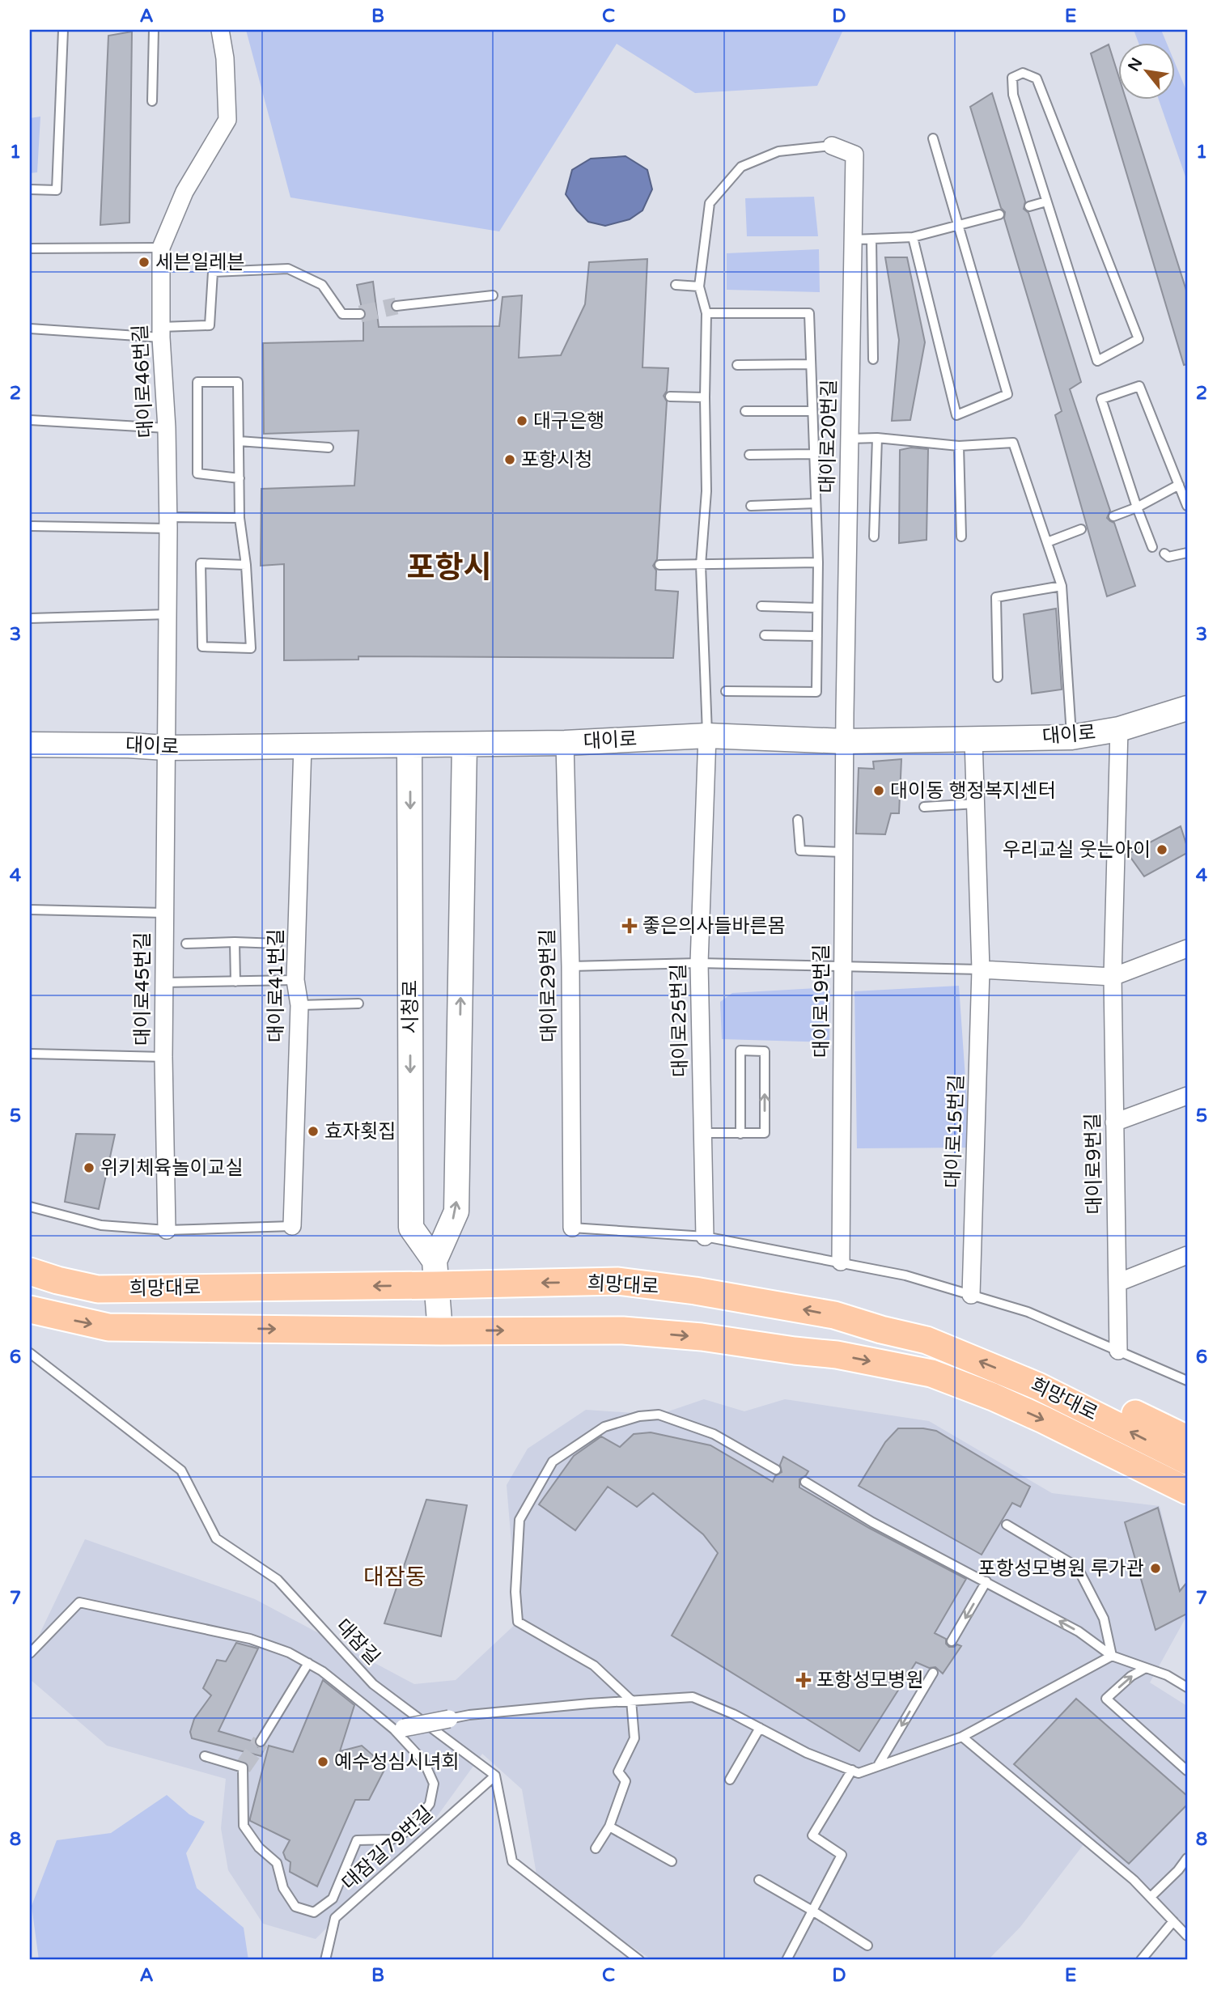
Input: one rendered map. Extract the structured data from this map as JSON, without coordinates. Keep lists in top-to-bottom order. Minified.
{"streets":{"main road":["희망대로"],"street":["대이로46번길","대이로20번길","대이로","대이로41번길","대이로29번길","대이로45번길","대이로19번길","시청로","대이로25번길","대이로15번길","대이로9번길"],"lane":["대잠길","대잠길79번길"]},"crossings":[["대이로46번길","대이로"],["대이로46번길","대이로45번길"],["대이로20번길","대이로"],["대이로20번길","대이로19번길"],["대이로","대이로41번길"],["대이로","대이로29번길"],["대이로","대이로45번길"],["대이로","대이로19번길"],["대이로","시청로"],["대이로","대이로25번길"],["대이로","대이로15번길"],["대이로","대이로9번길"],["시청로","희망대로"],["대잠길","대잠길79번길"]],"districts":["포항시","대잠동"],"places":{"other":["세븐일레븐","대구은행","포항시청","대이동 행정복지센터","우리교실 웃는아이","효자횟집","위키체육놀이교실","포항성모병원 루가관","예수성심시녀회"],"health":["좋은의사들바른몸","포항성모병원"]},"north":"top left","grid":{"columns":["A","B","C","D","E"],"rows":["1","2","3","4","5","6","7","8"]}}
